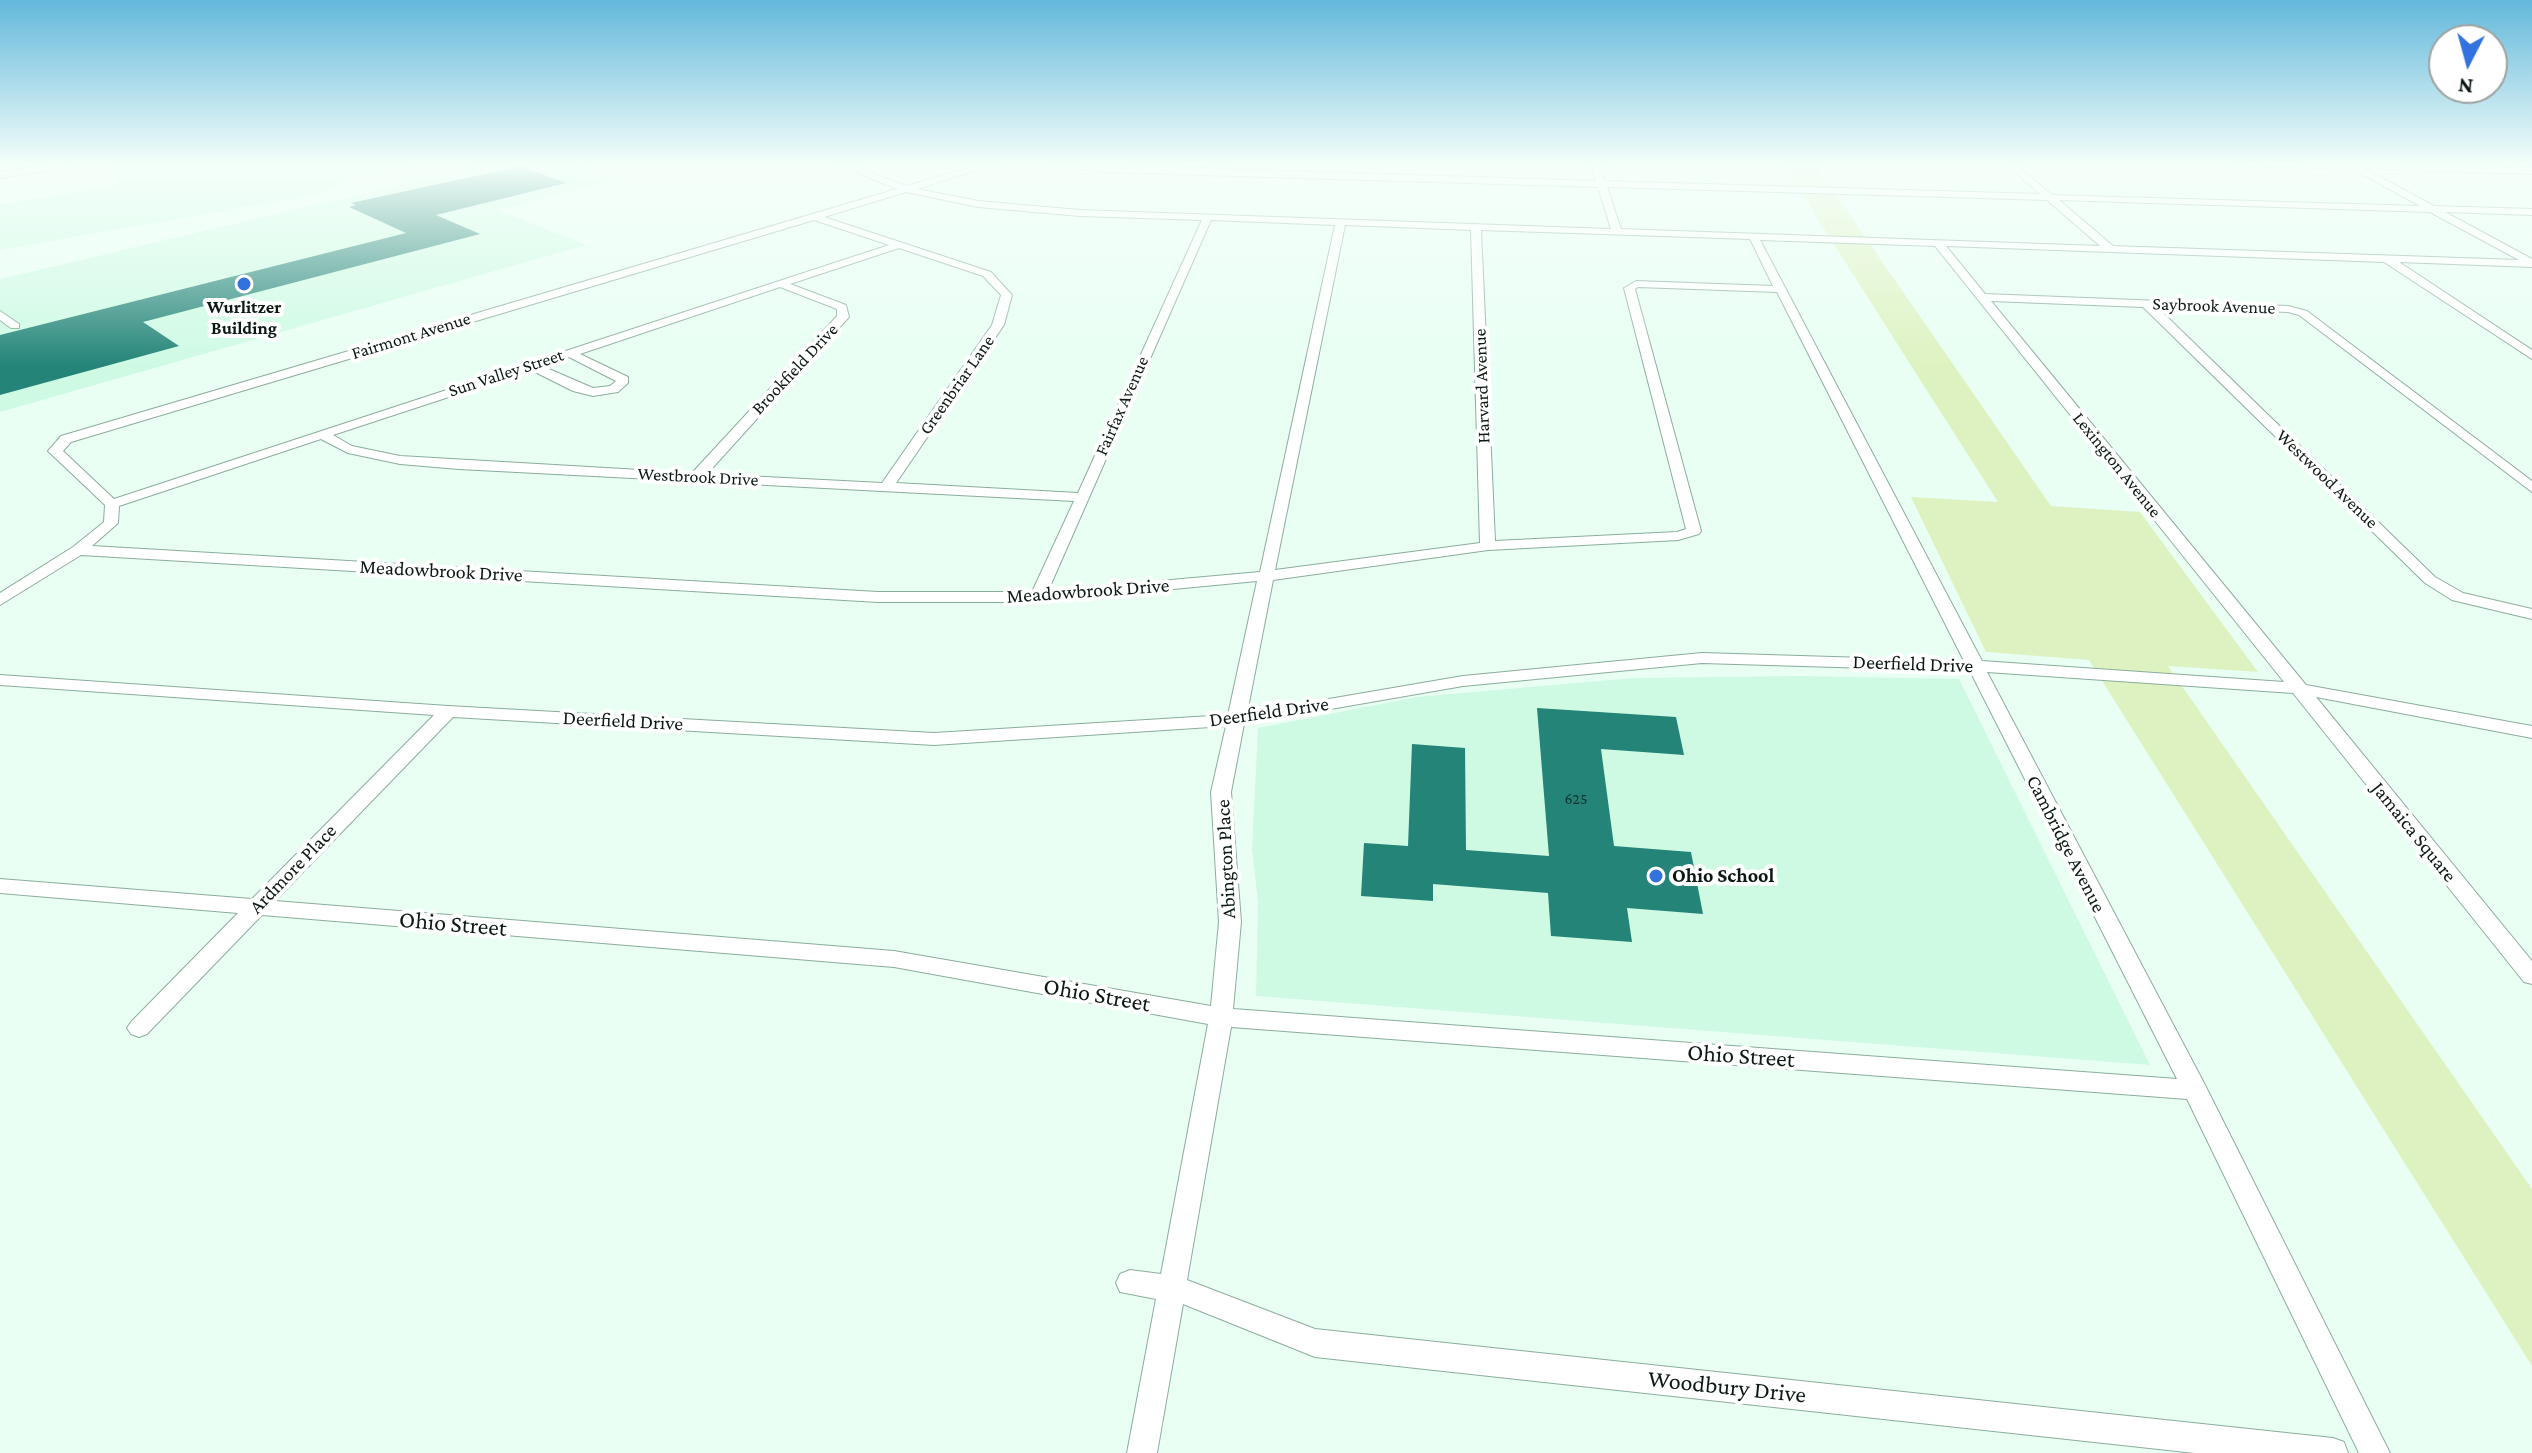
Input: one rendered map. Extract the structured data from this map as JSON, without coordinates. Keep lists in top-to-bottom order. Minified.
{"streets":{"street":["Saybrook Avenue","Fairmont Avenue","Brookfield Drive","Sun Valley Street","Greenbriar Lane","Harvard Avenue","Fairfax Avenue","Lexington Avenue","Westbrook Drive","Westwood Avenue","Meadowbrook Drive","Deerfield Drive","Jamaica Square","Cambridge Avenue","Abington Place","Ardmore Place","Ohio Street","Woodbury Drive"]},"crossings":[["Saybrook Avenue","Lexington Avenue"],["Saybrook Avenue","Westwood Avenue"],["Fairmont Avenue","Sun Valley Street"],["Brookfield Drive","Sun Valley Street"],["Brookfield Drive","Westbrook Drive"],["Sun Valley Street","Greenbriar Lane"],["Sun Valley Street","Westbrook Drive"],["Greenbriar Lane","Westbrook Drive"],["Harvard Avenue","Meadowbrook Drive"],["Fairfax Avenue","Westbrook Drive"],["Fairfax Avenue","Meadowbrook Drive"],["Lexington Avenue","Deerfield Drive"],["Lexington Avenue","Jamaica Square"],["Meadowbrook Drive","Cambridge Avenue"],["Meadowbrook Drive","Abington Place"],["Deerfield Drive","Jamaica Square"],["Deerfield Drive","Cambridge Avenue"],["Deerfield Drive","Abington Place"],["Deerfield Drive","Ardmore Place"],["Cambridge Avenue","Ohio Street"],["Abington Place","Ohio Street"],["Abington Place","Woodbury Drive"],["Ardmore Place","Ohio Street"]],"places":["Wurlitzer Building","Ohio School"],"house_numbers":["625"],"north":"bottom"}
